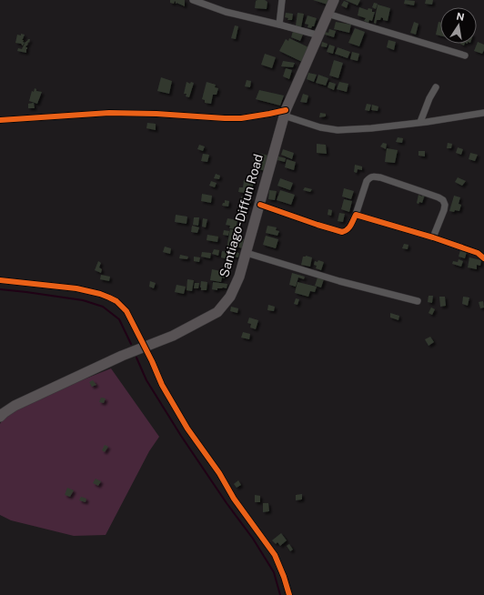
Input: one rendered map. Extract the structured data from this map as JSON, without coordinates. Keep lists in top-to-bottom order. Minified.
{"streets":{"main road":["Santiago-Diffun Road"]},"north":"top"}
